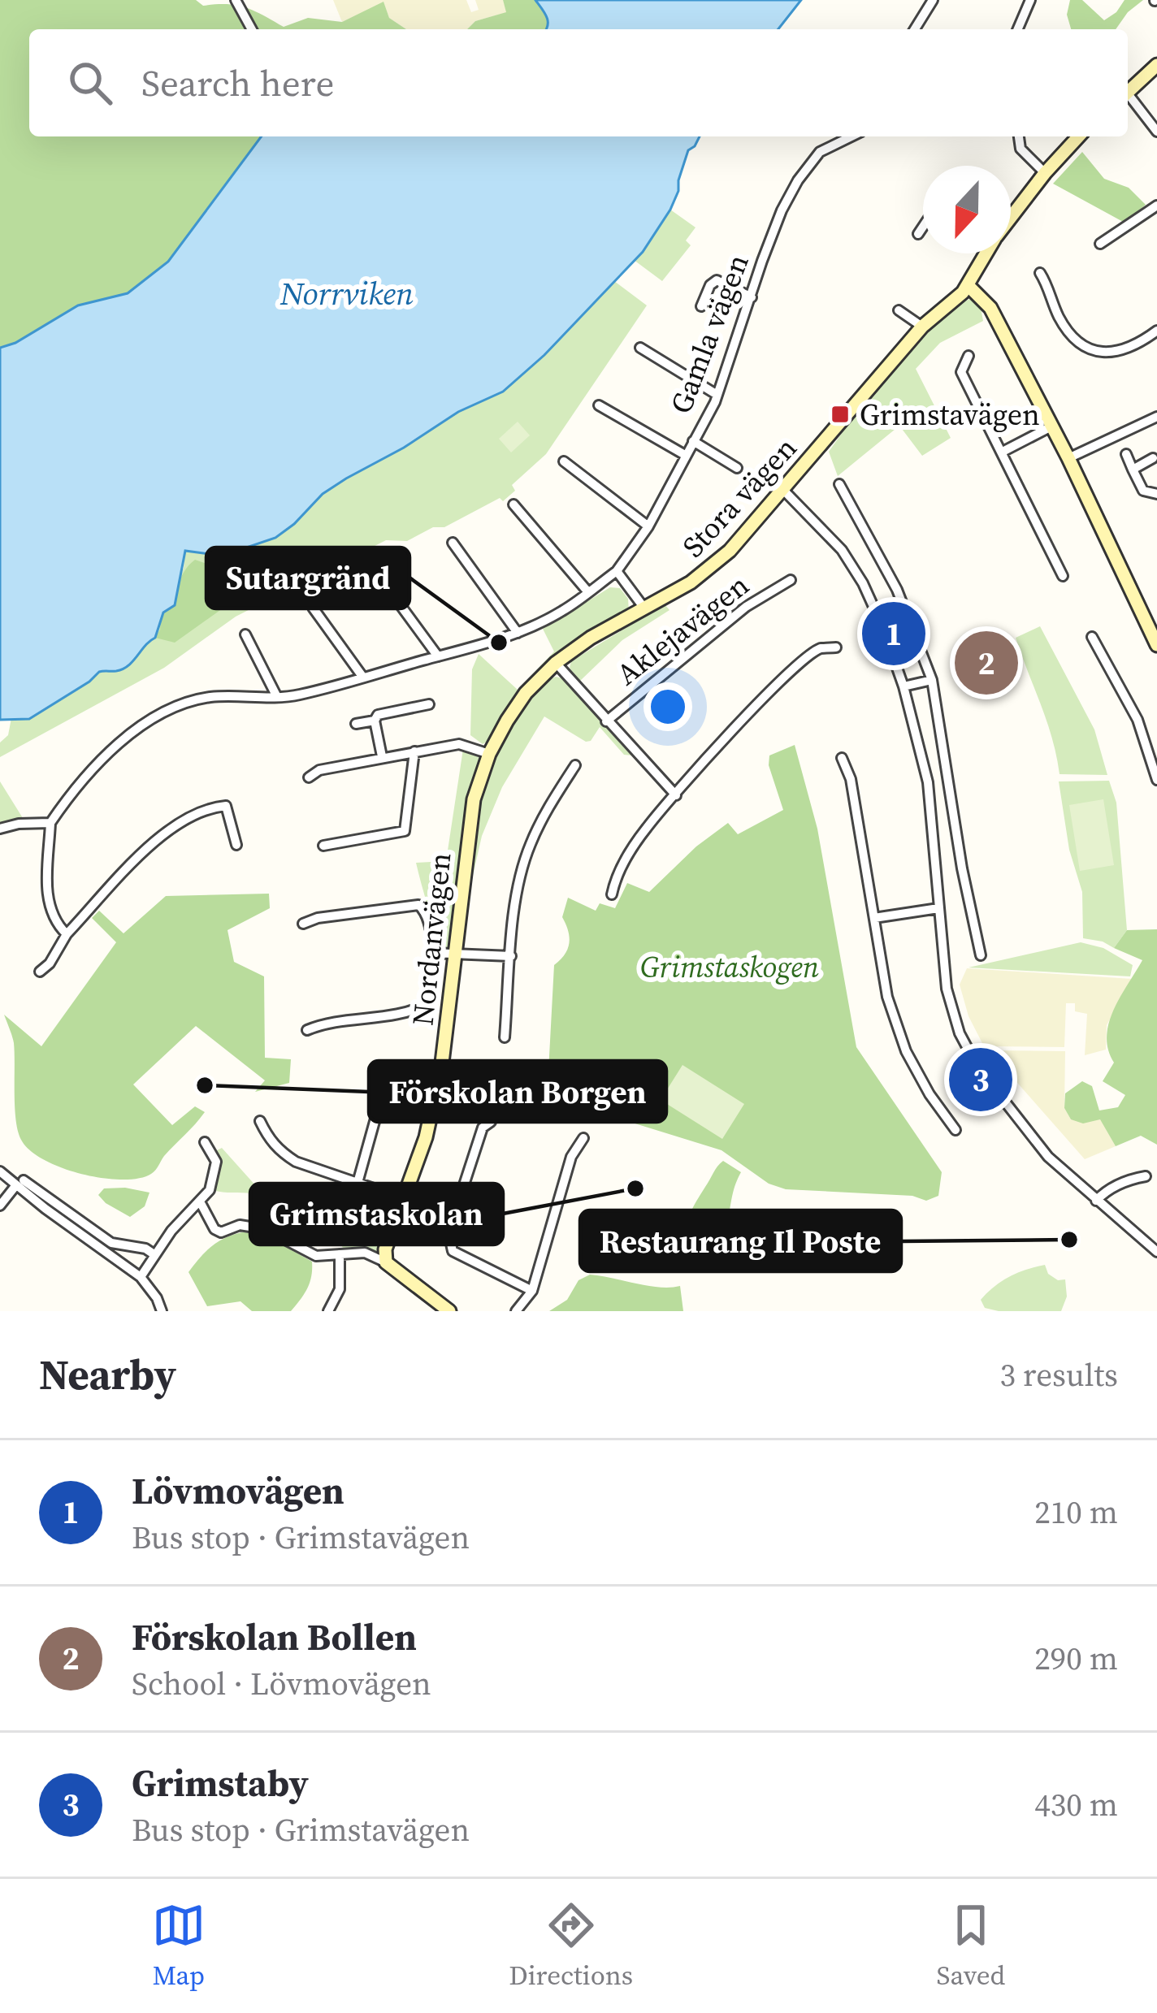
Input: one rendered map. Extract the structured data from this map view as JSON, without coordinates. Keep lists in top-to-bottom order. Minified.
{"streets":{"street":["Gamla vägen","Stora vägen","Aklejavägen","Nordanvägen"]},"crossings":[["Stora vägen","Nordanvägen"]],"water":["Norrviken"],"parks":["Grimstaskogen"],"places":{"transit":["Grimstavägen"],"other":["Sutargränd","Förskolan Borgen","Grimstaskolan","Restaurang Il Poste"]},"north":"bottom","page":{"search":"Search here","pins":["1","2","3"],"heading":["Nearby","3 results"],"list":[{"mark":"1","name":"Lövmovägen","note":"Bus stop · Grimstavägen","value":"210 m"},{"mark":"2","name":"Förskolan Bollen","note":"School · Lövmovägen","value":"290 m"},{"mark":"3","name":"Grimstaby","note":"Bus stop · Grimstavägen","value":"430 m"}],"nav":["Map","Directions","Saved"]}}
